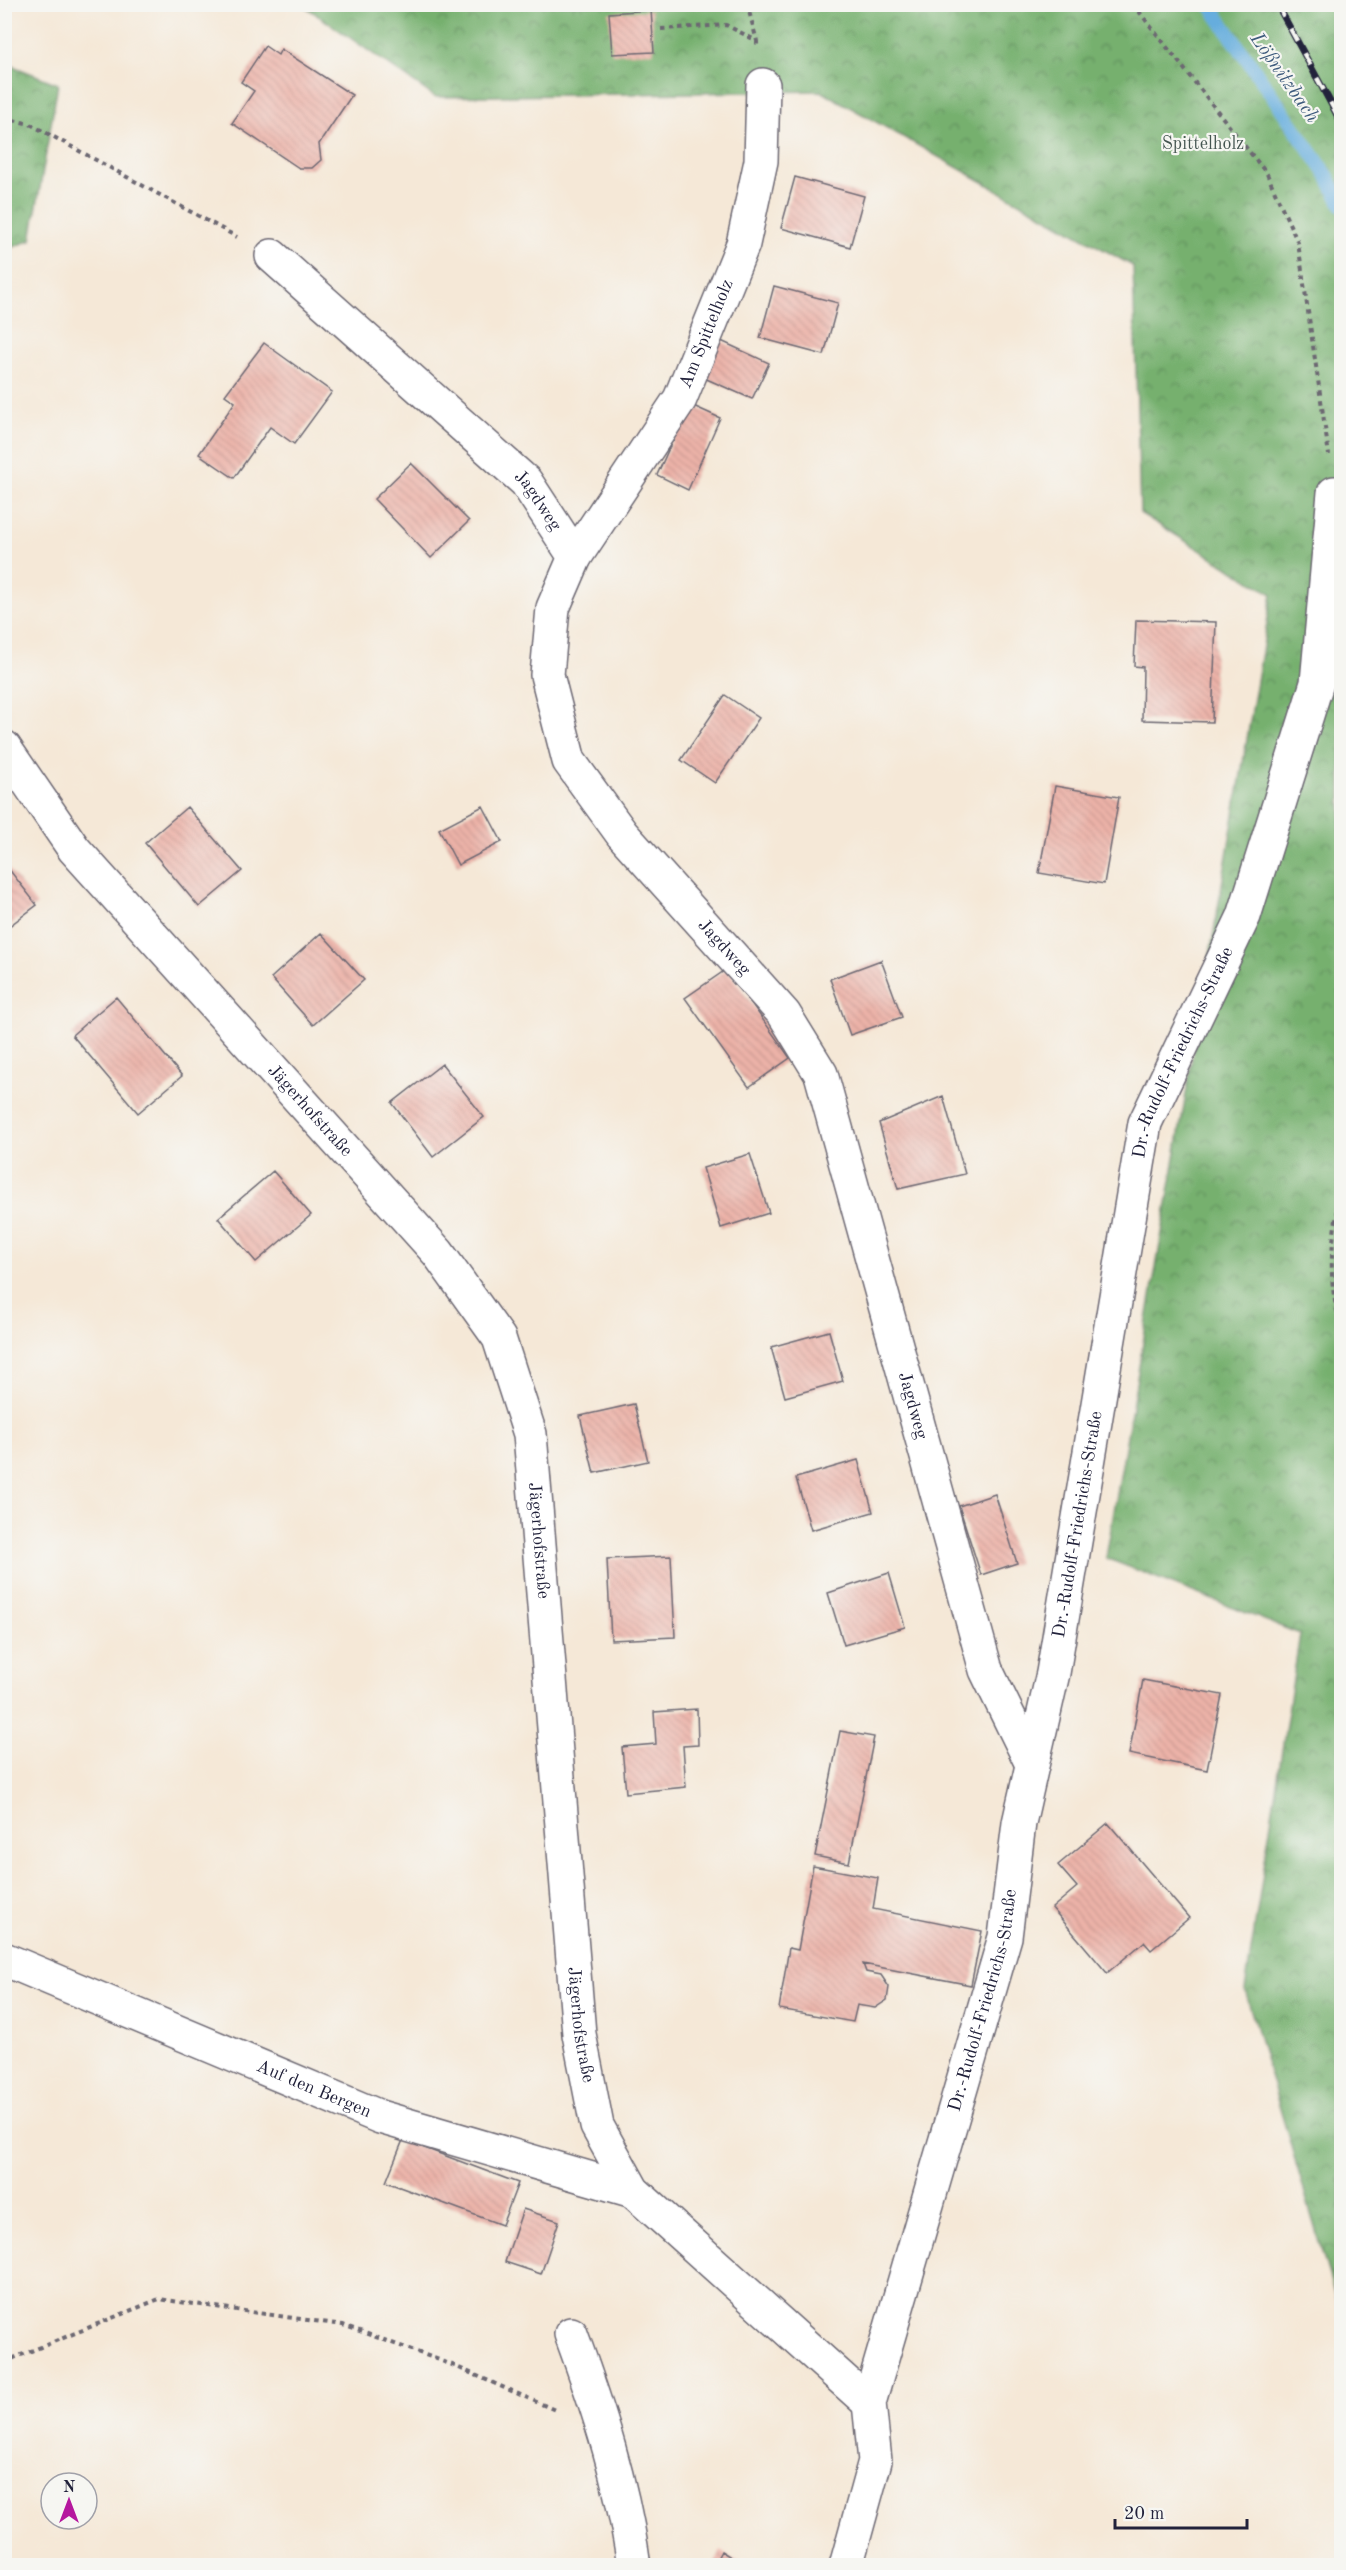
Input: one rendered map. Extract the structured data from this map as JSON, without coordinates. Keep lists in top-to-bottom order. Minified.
{"streets":{"street":["Am Spittelholz","Jagdweg","Dr.-Rudolf-Friedrichs-Straße","Jägerhofstraße","Auf den Bergen"]},"crossings":[["Am Spittelholz","Jagdweg"],["Jagdweg","Dr.-Rudolf-Friedrichs-Straße"],["Dr.-Rudolf-Friedrichs-Straße","Jägerhofstraße"],["Jägerhofstraße","Auf den Bergen"]],"water":["Lößnitzbach"],"parks":["Spittelholz"],"scale_bar":"20 m","north":"top"}
